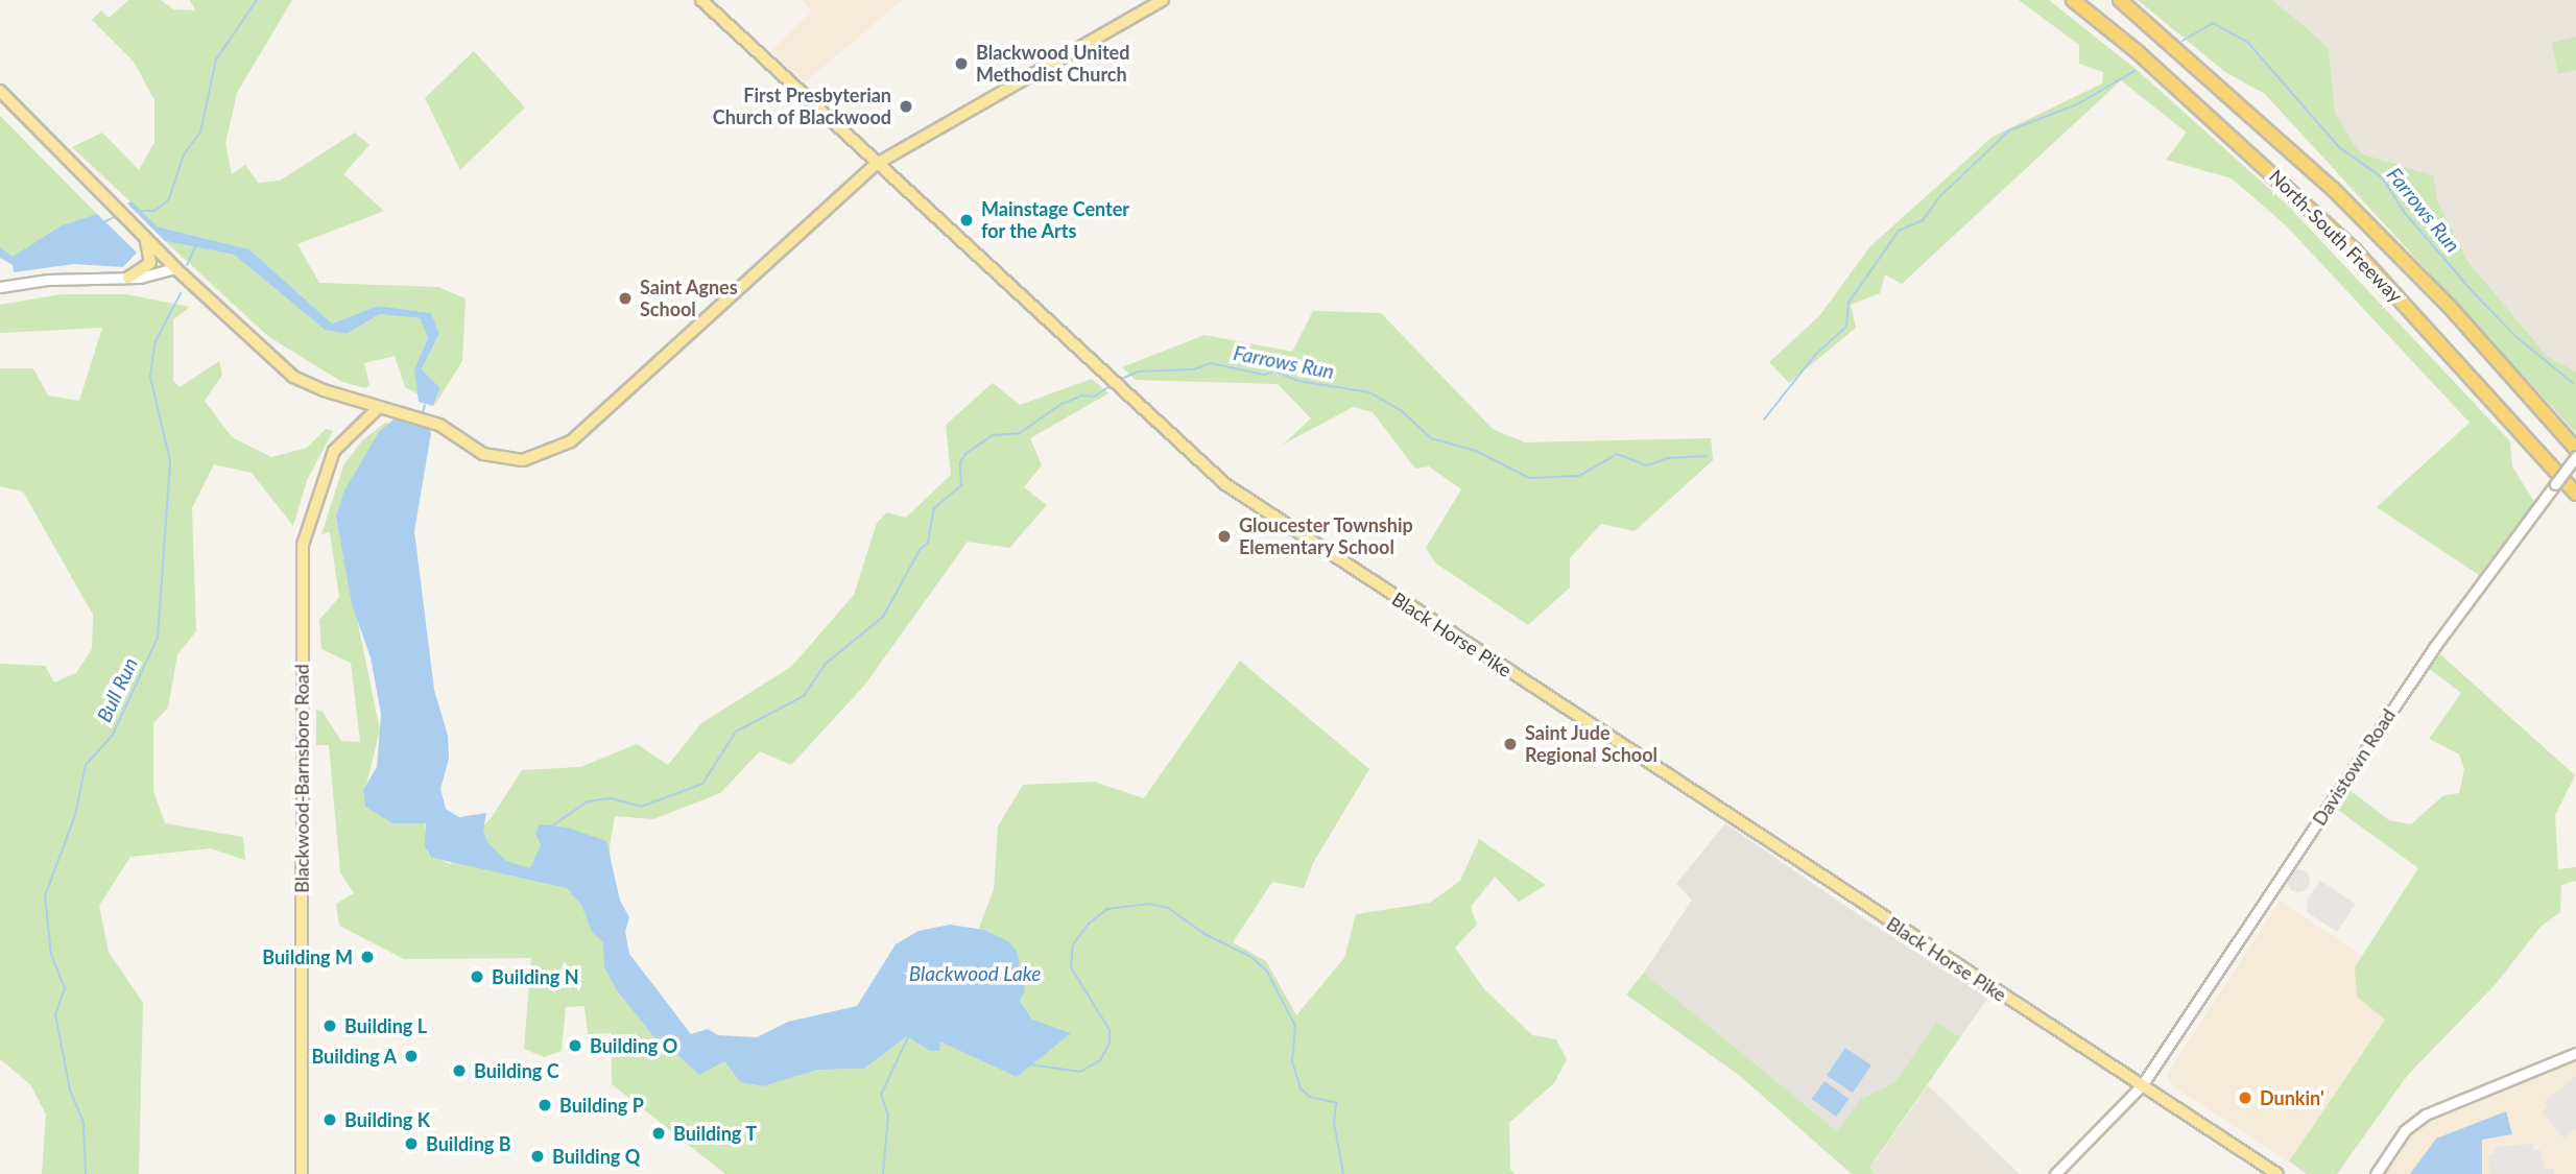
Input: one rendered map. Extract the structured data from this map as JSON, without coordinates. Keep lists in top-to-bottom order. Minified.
{"streets":{"highway":["North-South Freeway"],"main road":["Black Horse Pike","Blackwood-Barnsboro Road"],"street":["Davistown Road"]},"crossings":[["Black Horse Pike","Davistown Road"]],"water":["Farrows Run","Bull Run","Blackwood Lake"],"places":["Blackwood United Methodist Church","First Presbyterian Church of Blackwood","Mainstage Center for the Arts","Saint Agnes School","Gloucester Township Elementary School","Saint Jude Regional School","Building M","Building N","Building L","Building O","Building A","Building C","Dunkin'","Building P","Building K","Building T","Building B","Building Q"]}
